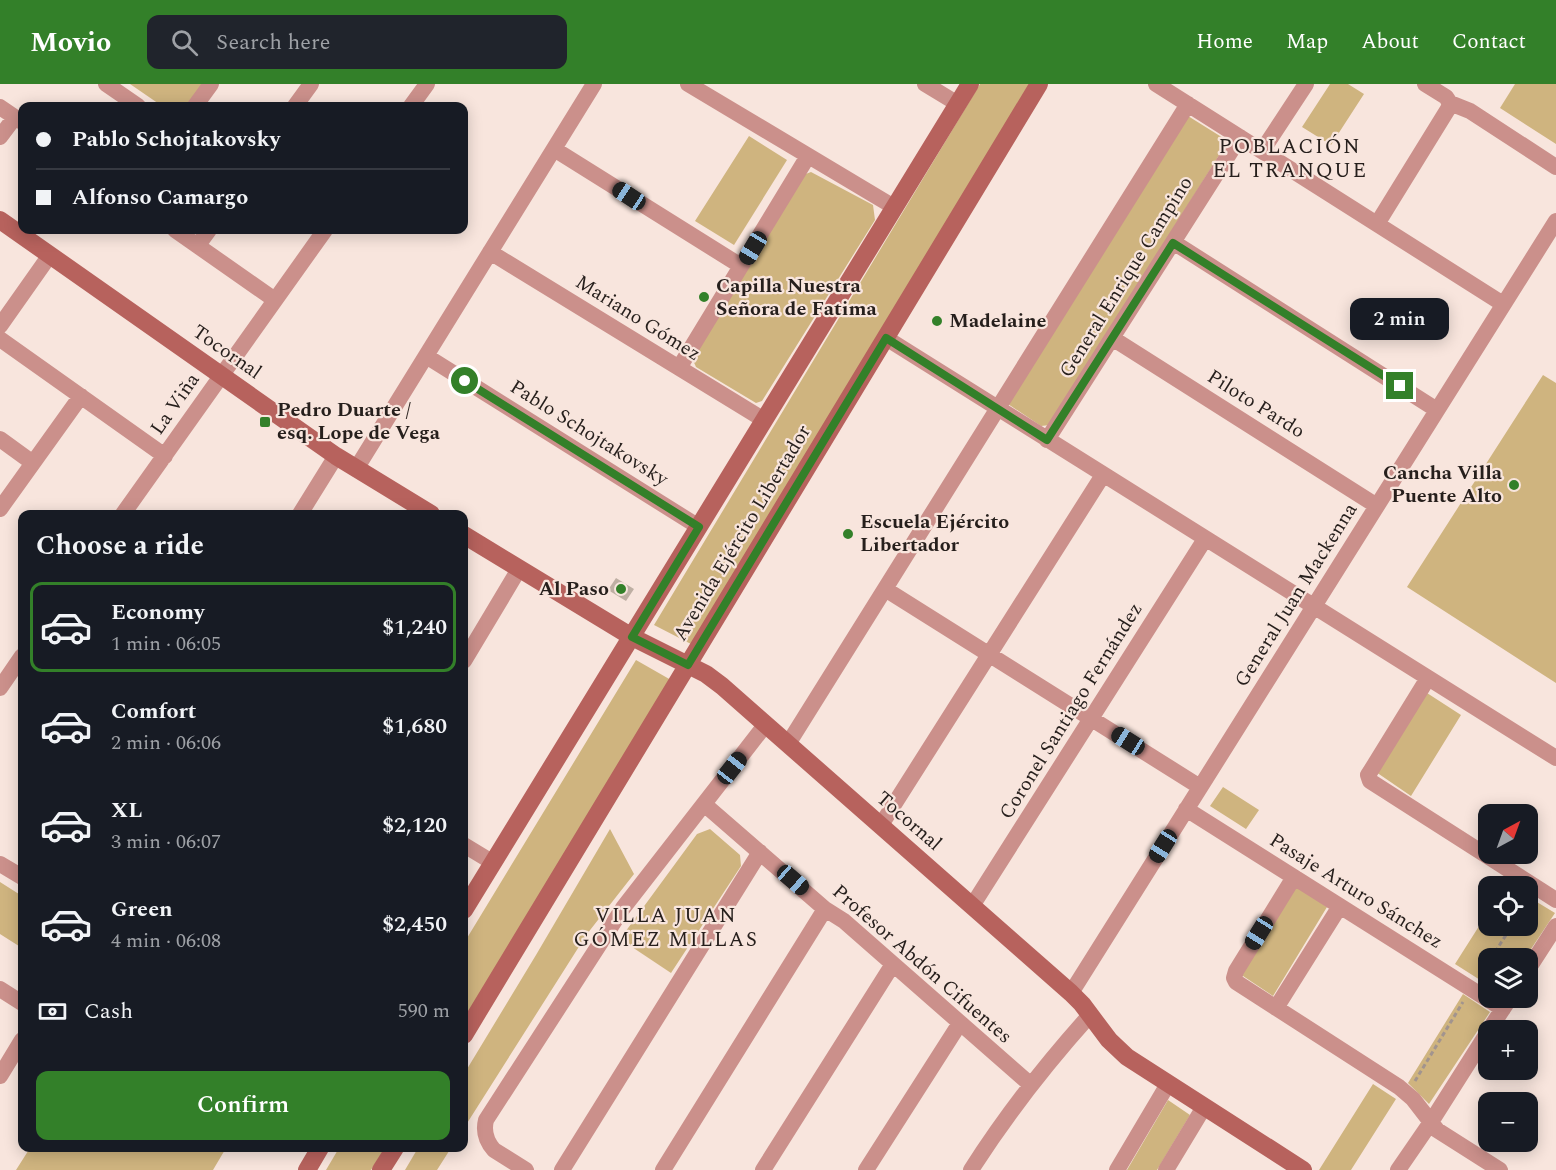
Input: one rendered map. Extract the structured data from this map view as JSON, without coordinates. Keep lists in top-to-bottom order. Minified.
{"streets":{"main road":["Tocornal","Avenida Ejército Libertador"],"street":["General Enrique Campino","Mariano Gómez","La Viña","Piloto Pardo","Pablo Schojtakovsky","General Juan Mackenna","Coronel Santiago Fernández","Pasaje Arturo Sánchez","Profesor Abdón Cifuentes"]},"crossings":[["General Enrique Campino","Piloto Pardo"],["Mariano Gómez","Avenida Ejército Libertador"],["Tocornal","La Viña"],["Tocornal","Avenida Ejército Libertador"],["Tocornal","General Juan Mackenna"],["Tocornal","Coronel Santiago Fernández"],["Piloto Pardo","General Juan Mackenna"],["Pablo Schojtakovsky","Avenida Ejército Libertador"],["General Juan Mackenna","Pasaje Arturo Sánchez"]],"districts":["POBLACIÓN EL TRANQUE","VILLA JUAN GÓMEZ MILLAS"],"places":{"other":["Capilla Nuestra Señora de Fatima","Madelaine","Cancha Villa Puente Alto","Escuela Ejército Libertador","Al Paso"],"transit":["Pedro Duarte / esq. Lope de Vega"]},"north":"top right","page":{"header":"Movio","search":"Search here","nav":["Home","Map","About","Contact"],"banner":["Pablo Schojtakovsky","Alfonso Camargo"],"bubble":"2 min","heading":"Choose a ride","list":[{"name":"Economy","note":"1 min · 06:05","value":"$1,240"},{"name":"Comfort","note":"2 min · 06:06","value":"$1,680"},{"name":"XL","note":"3 min · 06:07","value":"$2,120"},{"name":"Green","note":"4 min · 06:08","value":"$2,450"}],"map_buttons":["+","−"],"pay":["Cash","590 m"],"buttons":"Confirm"}}
